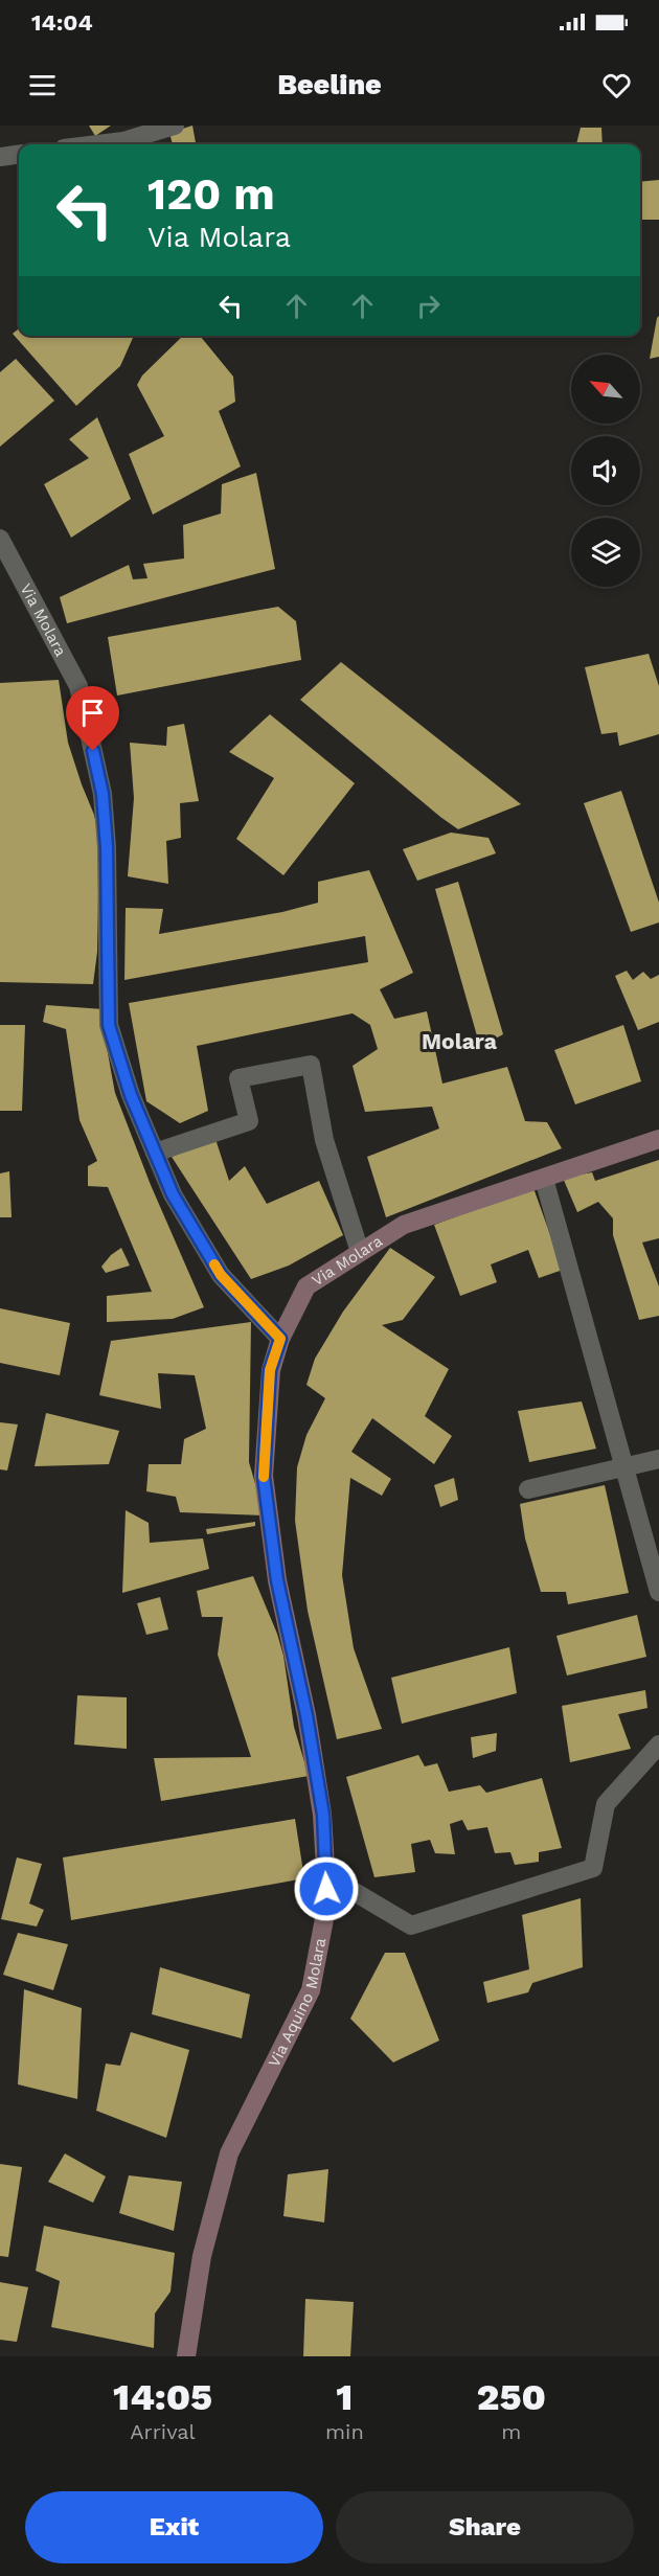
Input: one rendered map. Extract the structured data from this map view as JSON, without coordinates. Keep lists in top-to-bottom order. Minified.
{"streets":{"street":["Via Molara","Via Aquino Molara"]},"crossings":[["Via Molara","Via Aquino Molara"]],"districts":["Molara"],"north":"top left","page":{"status":"14:04","header":"Beeline","turn":["120 m","Via Molara"],"eta":["14:05","Arrival","1","min","250","m"],"buttons":["Exit","Share"]}}
